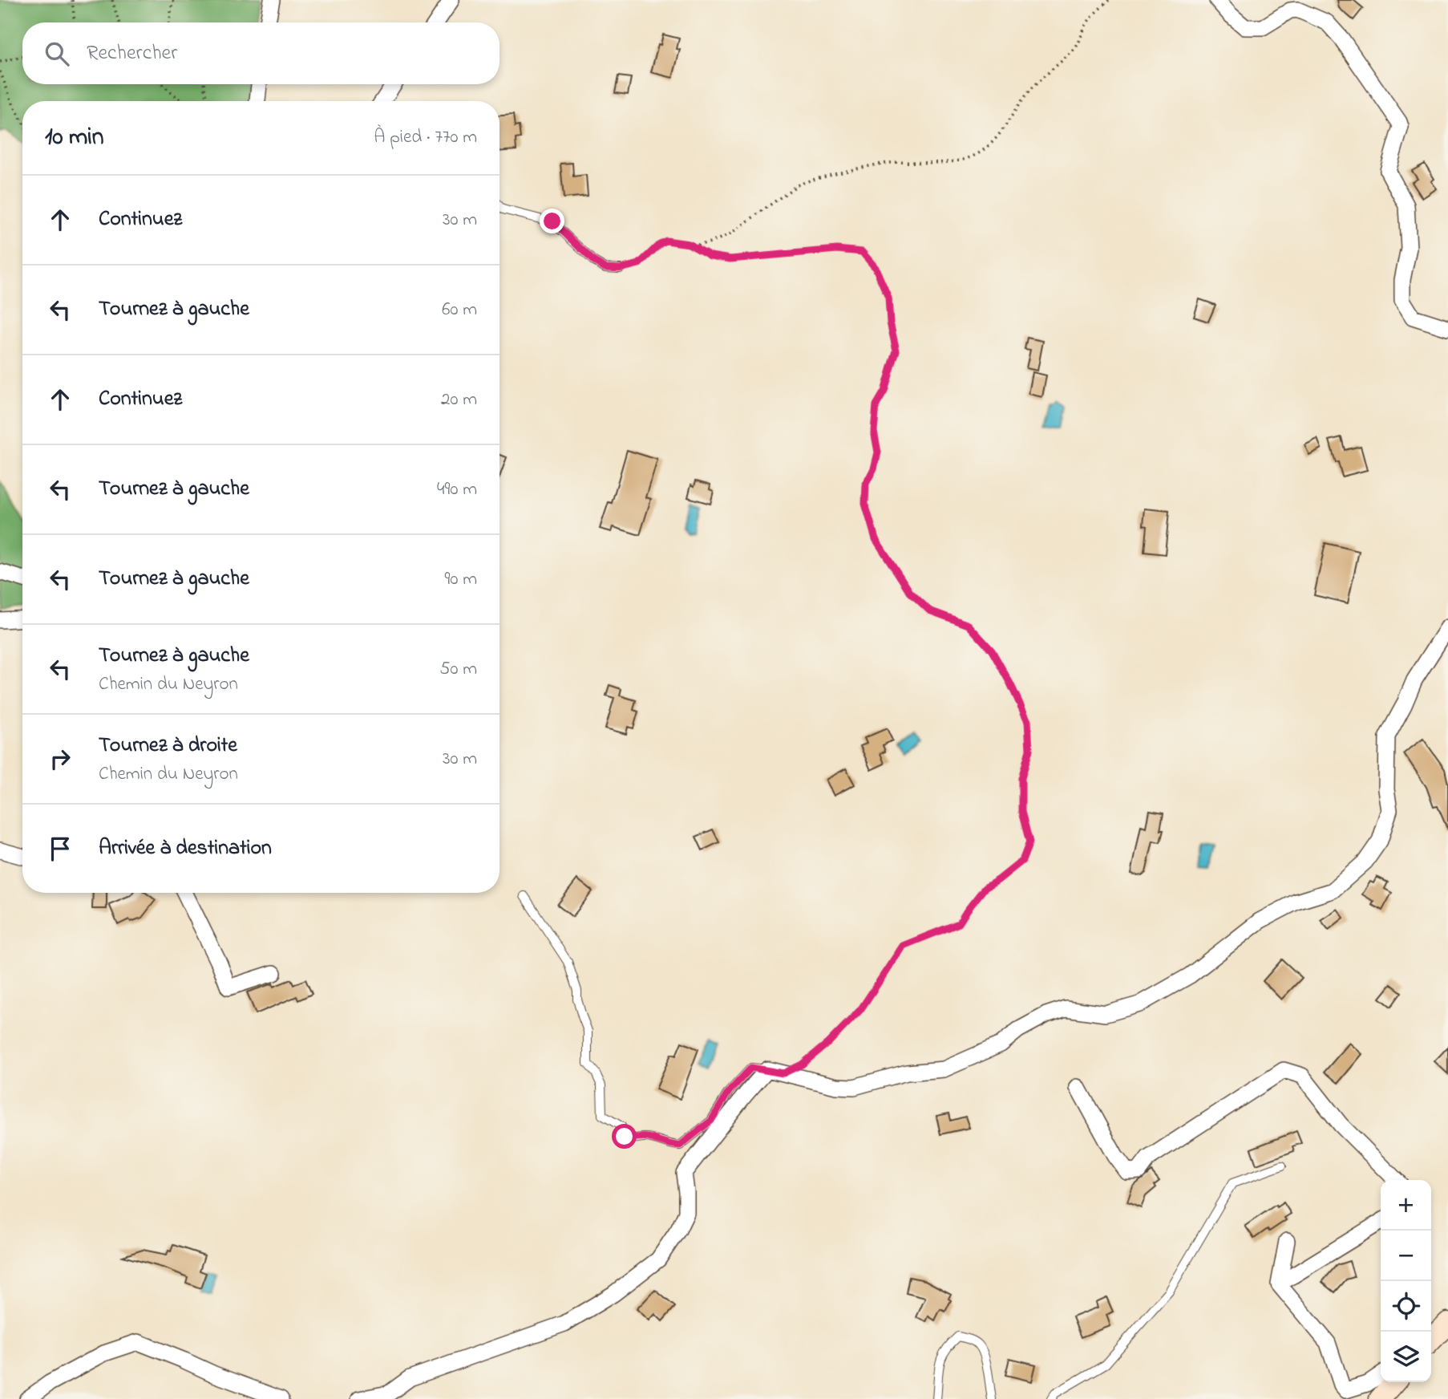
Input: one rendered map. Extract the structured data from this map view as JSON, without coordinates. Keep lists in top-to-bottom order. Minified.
{"page":{"search":"Rechercher","heading":["10 min","À pied · 770 m"],"list":[["Continuez","30 m"],["Tournez à gauche","60 m"],["Continuez","20 m"],["Tournez à gauche","490 m"],["Tournez à gauche","90 m"],["Tournez à gauche","Chemin du Neyron","50 m"],["Tournez à droite","Chemin du Neyron","30 m"],"Arrivée à destination"],"map_buttons":["+","−"]}}
